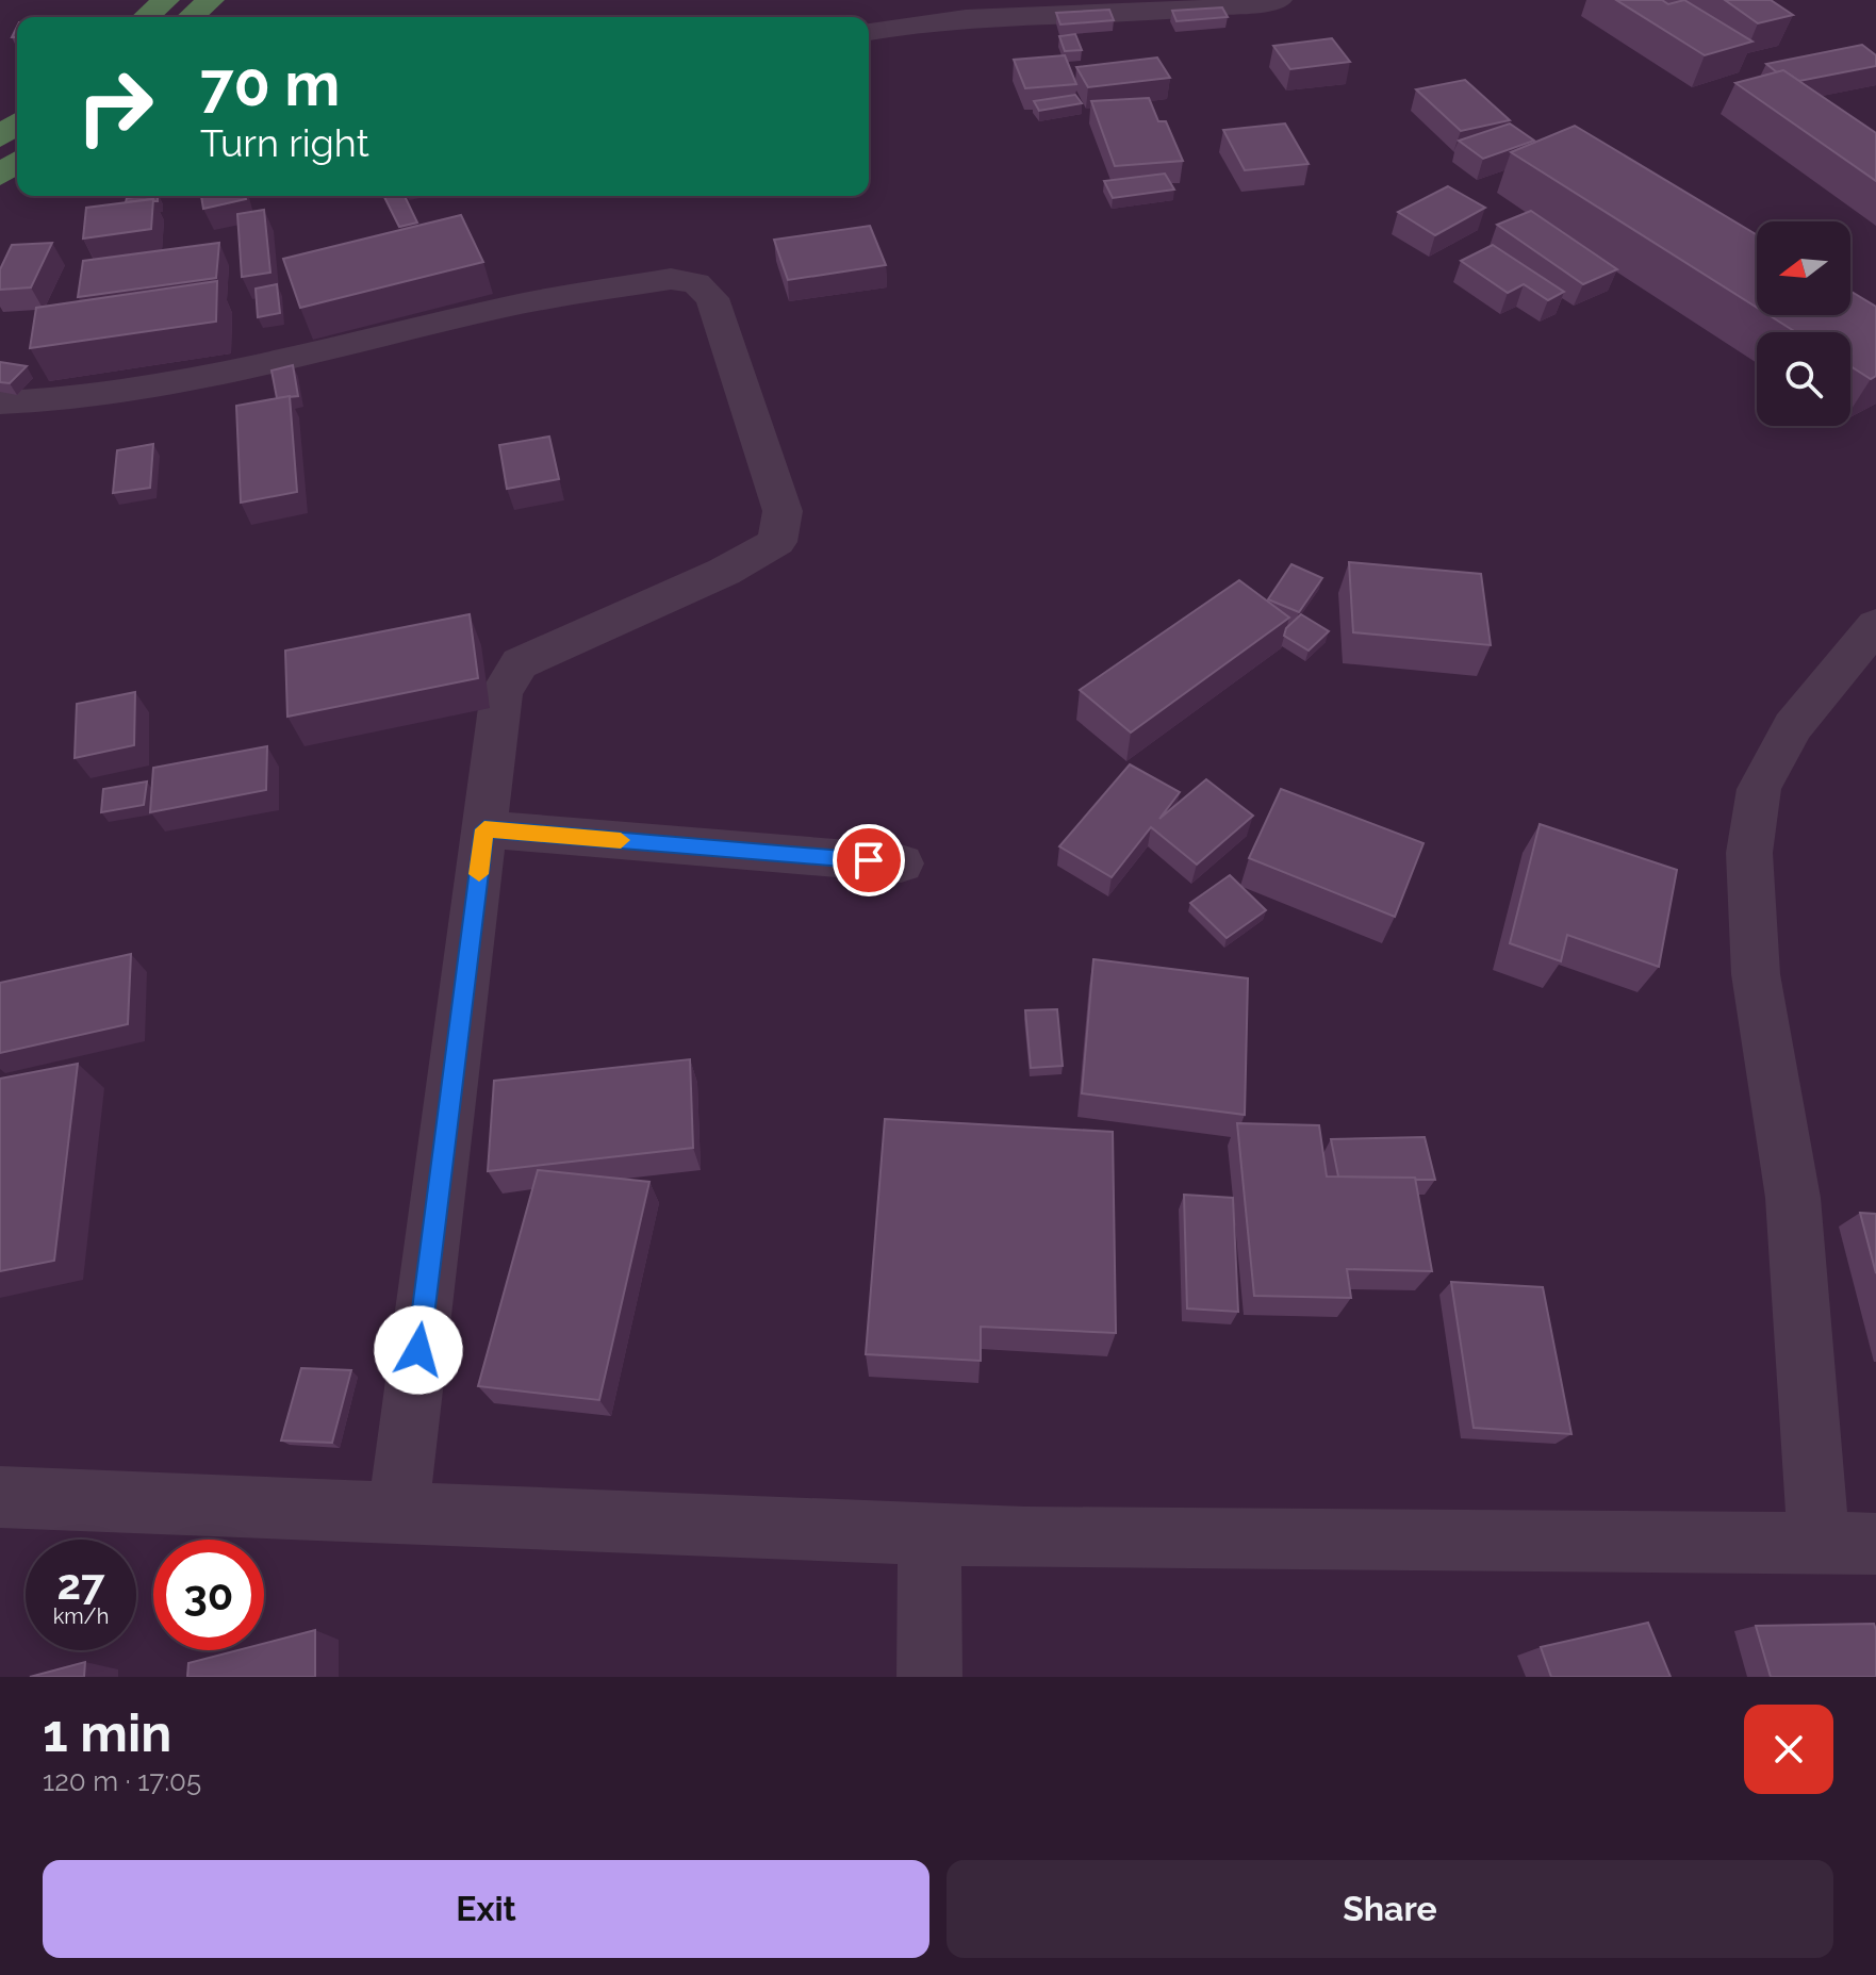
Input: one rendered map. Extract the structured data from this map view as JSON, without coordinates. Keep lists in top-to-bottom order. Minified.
{"north":"left","page":{"turn":["70 m","Turn right"],"speed":"27 km/h","limit":"30","heading":["1 min","120 m · 17:05"],"buttons":["Exit","Share"]}}
